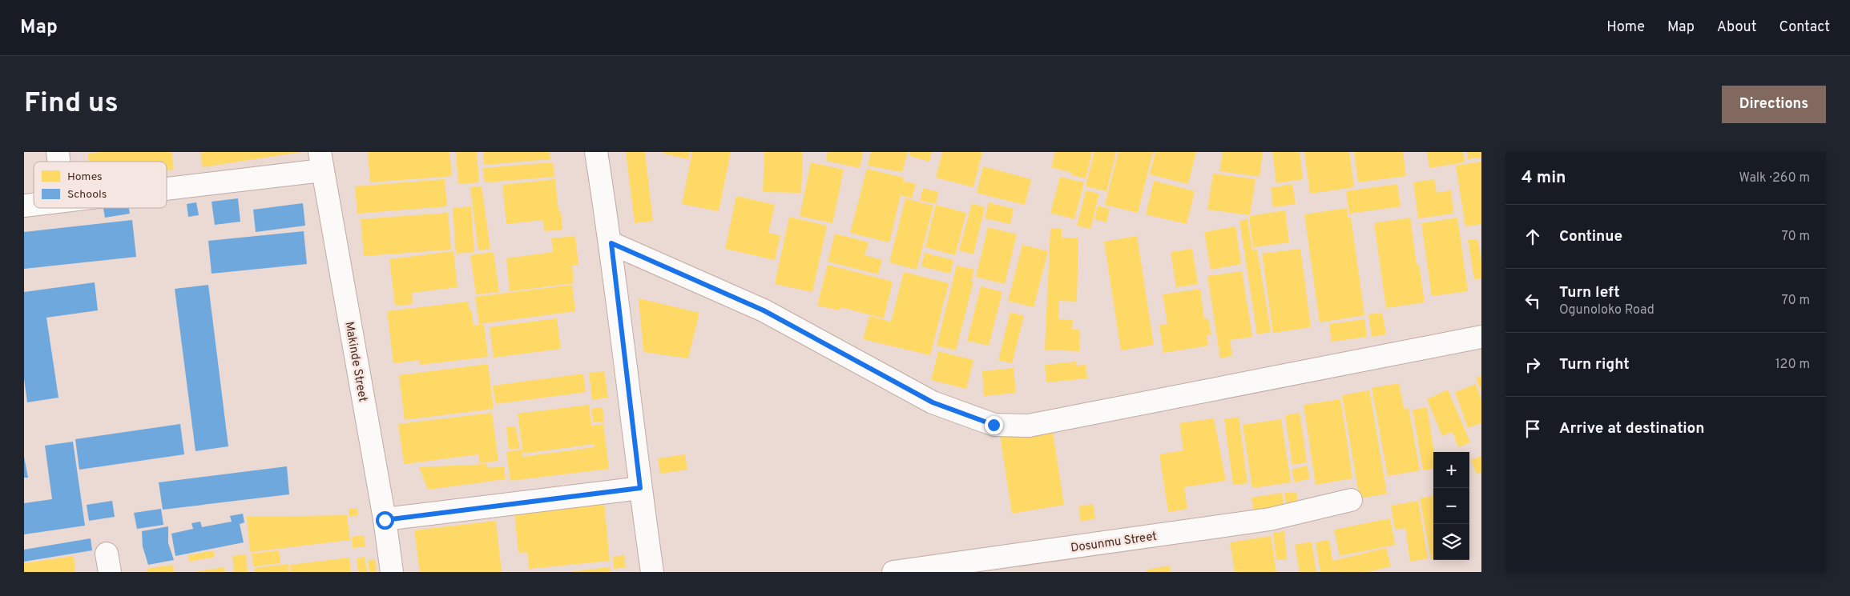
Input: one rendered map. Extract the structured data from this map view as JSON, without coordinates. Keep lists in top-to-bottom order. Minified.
{"streets":{"street":["Makinde Street","Dosunmu Street"]},"legend":["Homes","Schools"],"page":{"header":"Map","nav":["Home","Map","About","Contact"],"buttons":"Directions","title":"Find us","heading":["4 min","Walk · 260 m"],"list":[["Continue","70 m"],["Turn left","Ogunoloko Road","70 m"],["Turn right","120 m"],"Arrive at destination"],"map_buttons":["+","−"]}}
